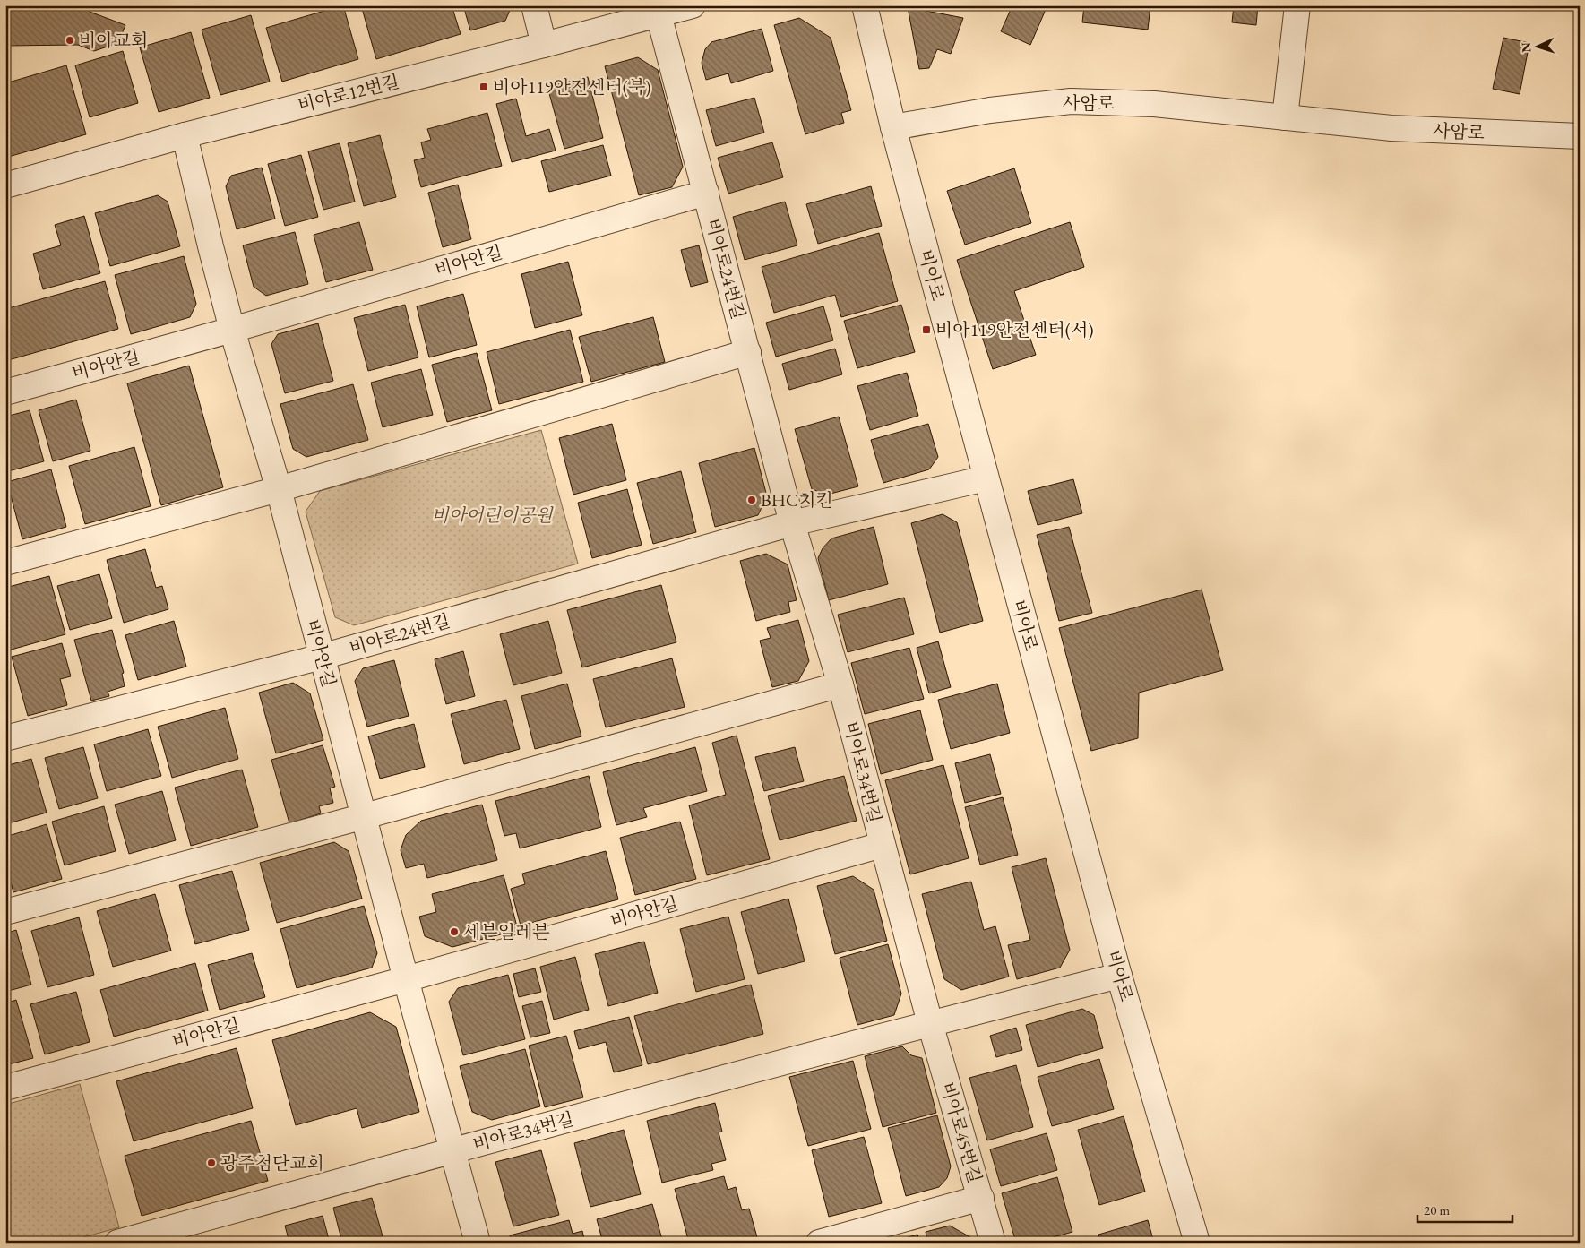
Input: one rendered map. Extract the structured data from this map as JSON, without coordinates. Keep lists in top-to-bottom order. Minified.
{"streets":{"street":["비아로12번길","사암로","비아안길","비아로24번길","비아로","비아로34번길","비아로45번길"]},"crossings":[["비아로12번길","비아안길"],["비아로12번길","비아로24번길"],["사암로","비아로"],["비아안길","비아로24번길"],["비아안길","비아로34번길"],["비아로24번길","비아로"],["비아로24번길","비아로34번길"],["비아로","비아로34번길"],["비아로34번길","비아로45번길"]],"parks":["비아어린이공원"],"places":{"other":["비아교회","BHC치킨","세븐일레븐","광주첨단교회"],"transit":["비아119안전센터(북)","비아119안전센터(서)"]},"scale_bar":"20 m","north":"left"}
